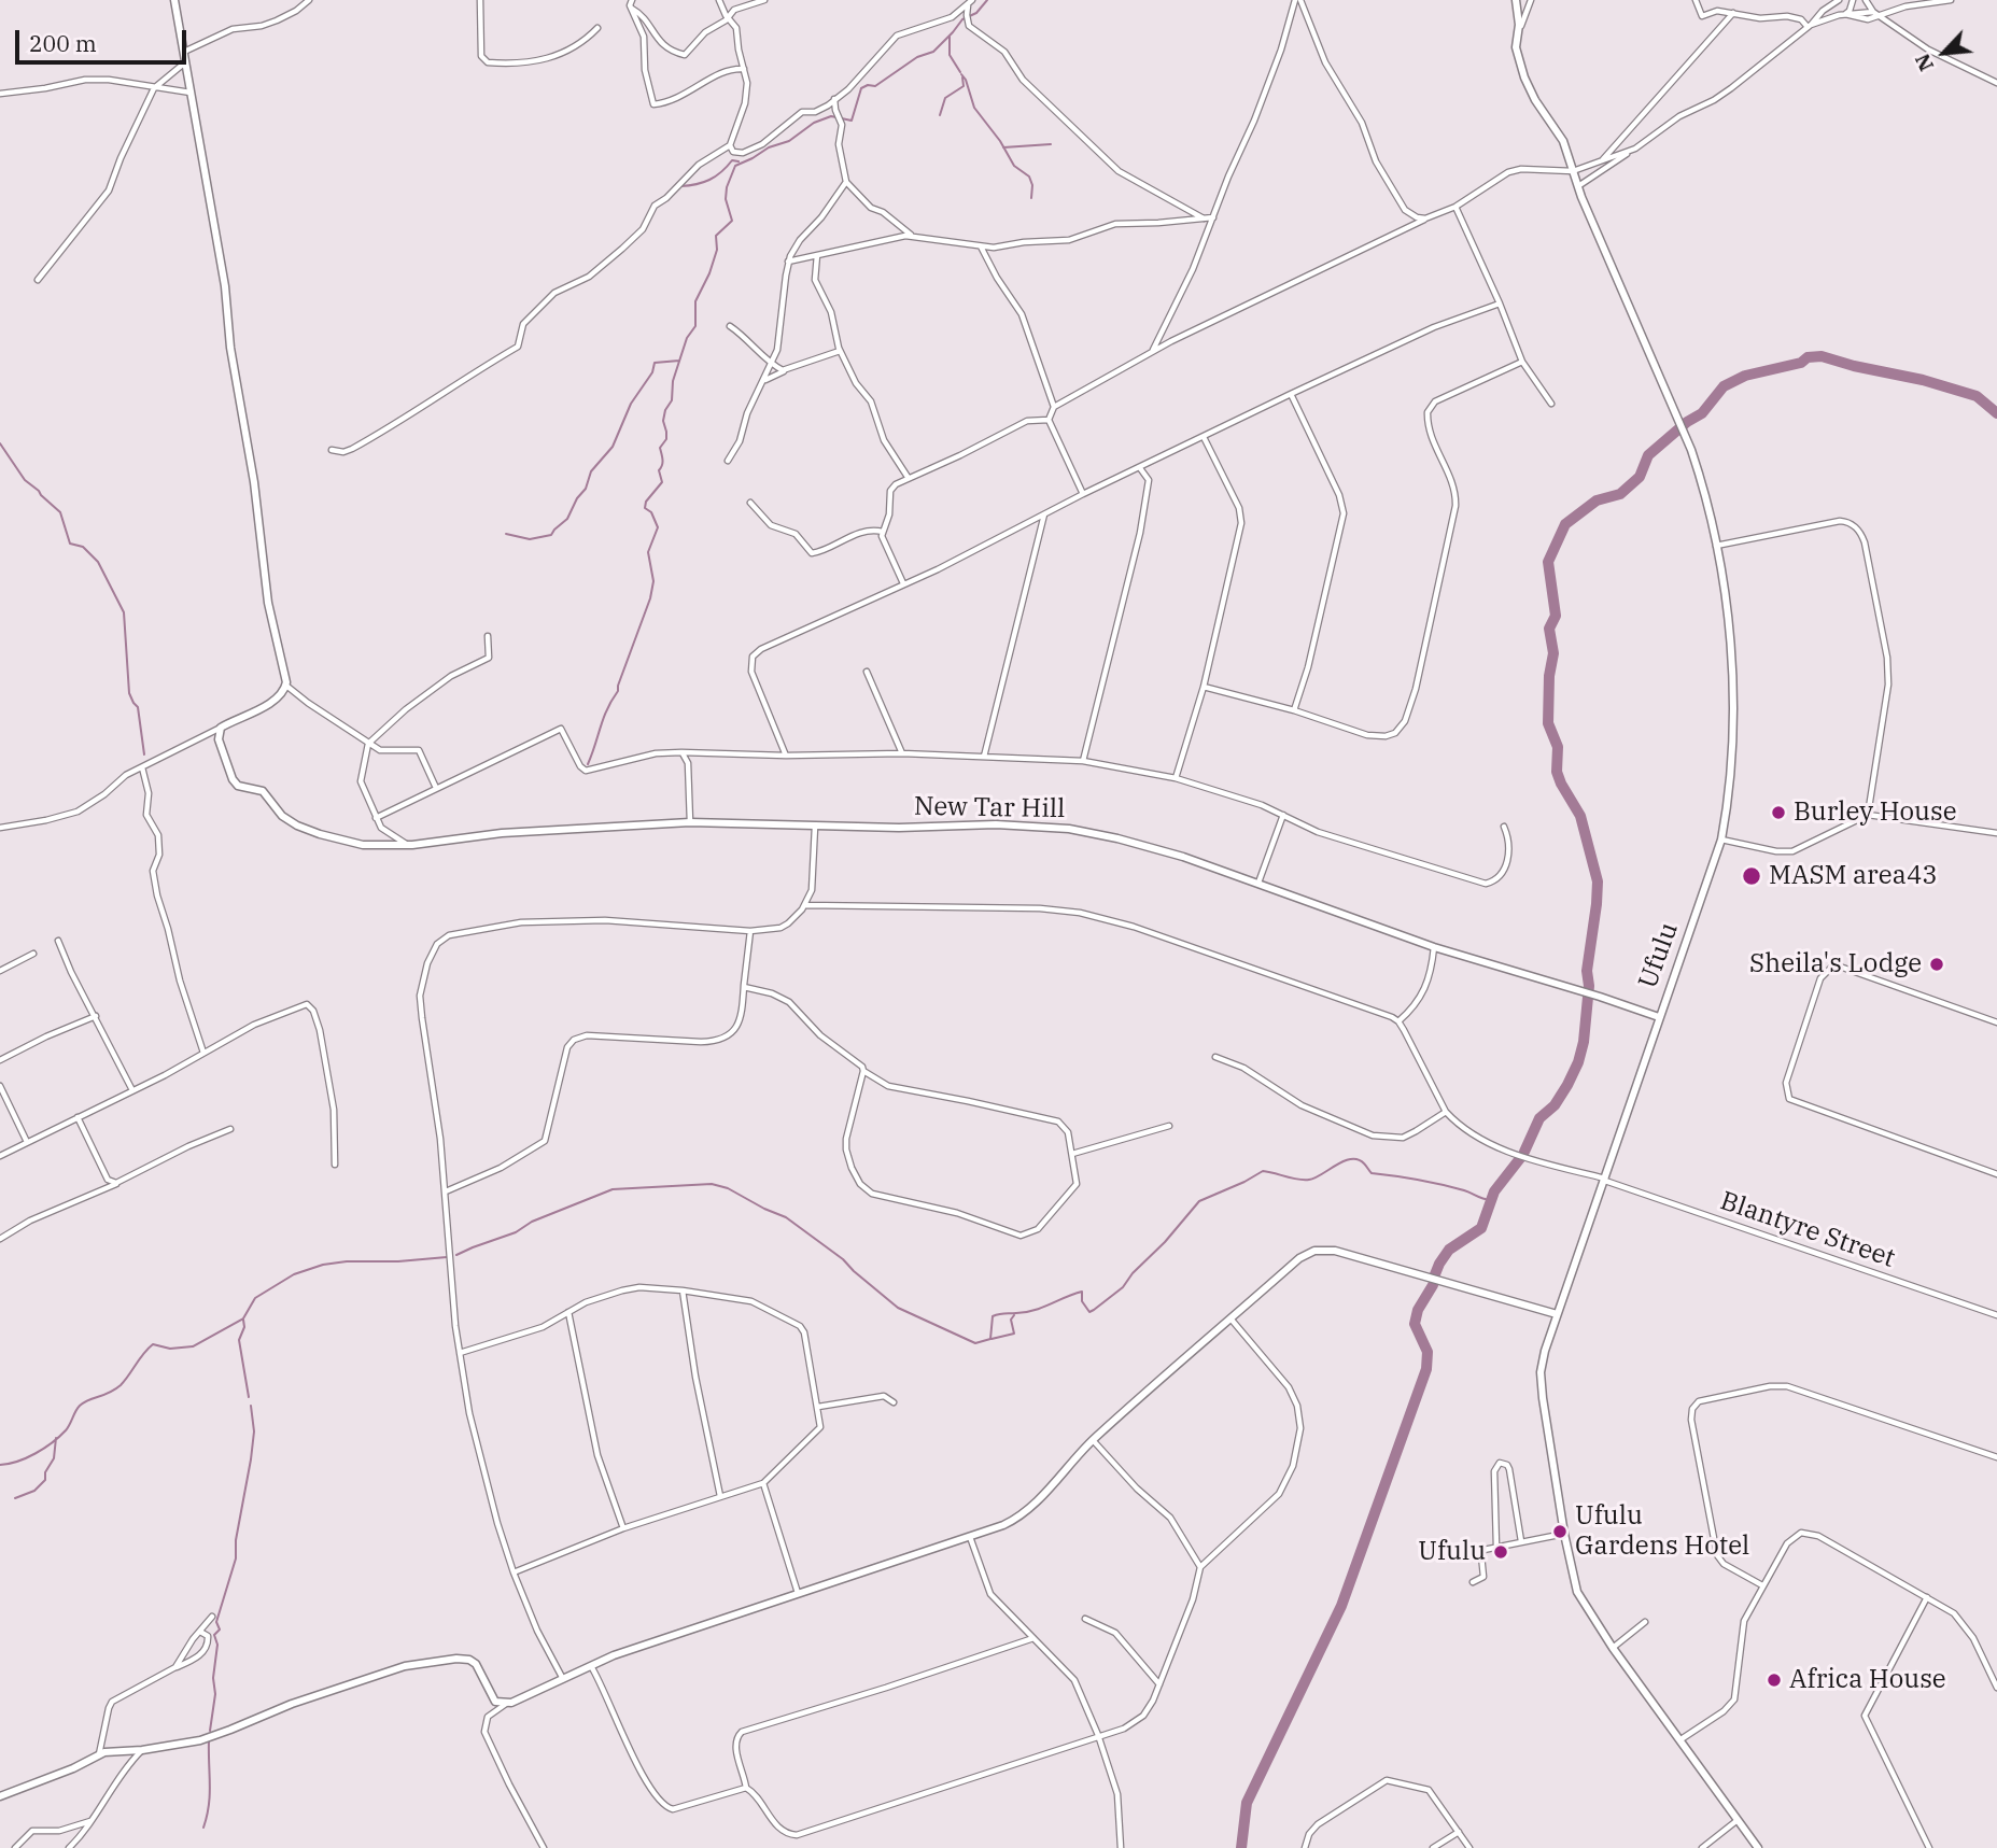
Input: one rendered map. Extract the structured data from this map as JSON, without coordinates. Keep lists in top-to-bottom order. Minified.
{"streets":{"street":["New Tar Hill","Ufulu","Blantyre Street"]},"crossings":[["New Tar Hill","Ufulu"],["Ufulu","Blantyre Street"]],"places":["Burley House","MASM area43","Sheila's Lodge","Ufulu Gardens Hotel","Ufulu","Africa House"],"scale_bar":"200 m","north":"bottom left"}
